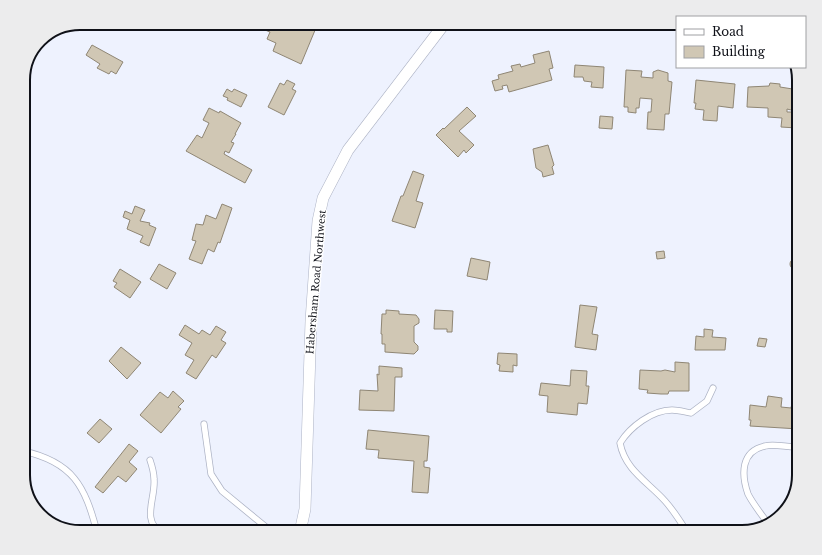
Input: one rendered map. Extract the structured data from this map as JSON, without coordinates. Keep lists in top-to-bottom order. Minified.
{"streets":{"street":["Habersham Road Northwest"]},"legend":["Road","Building"]}
